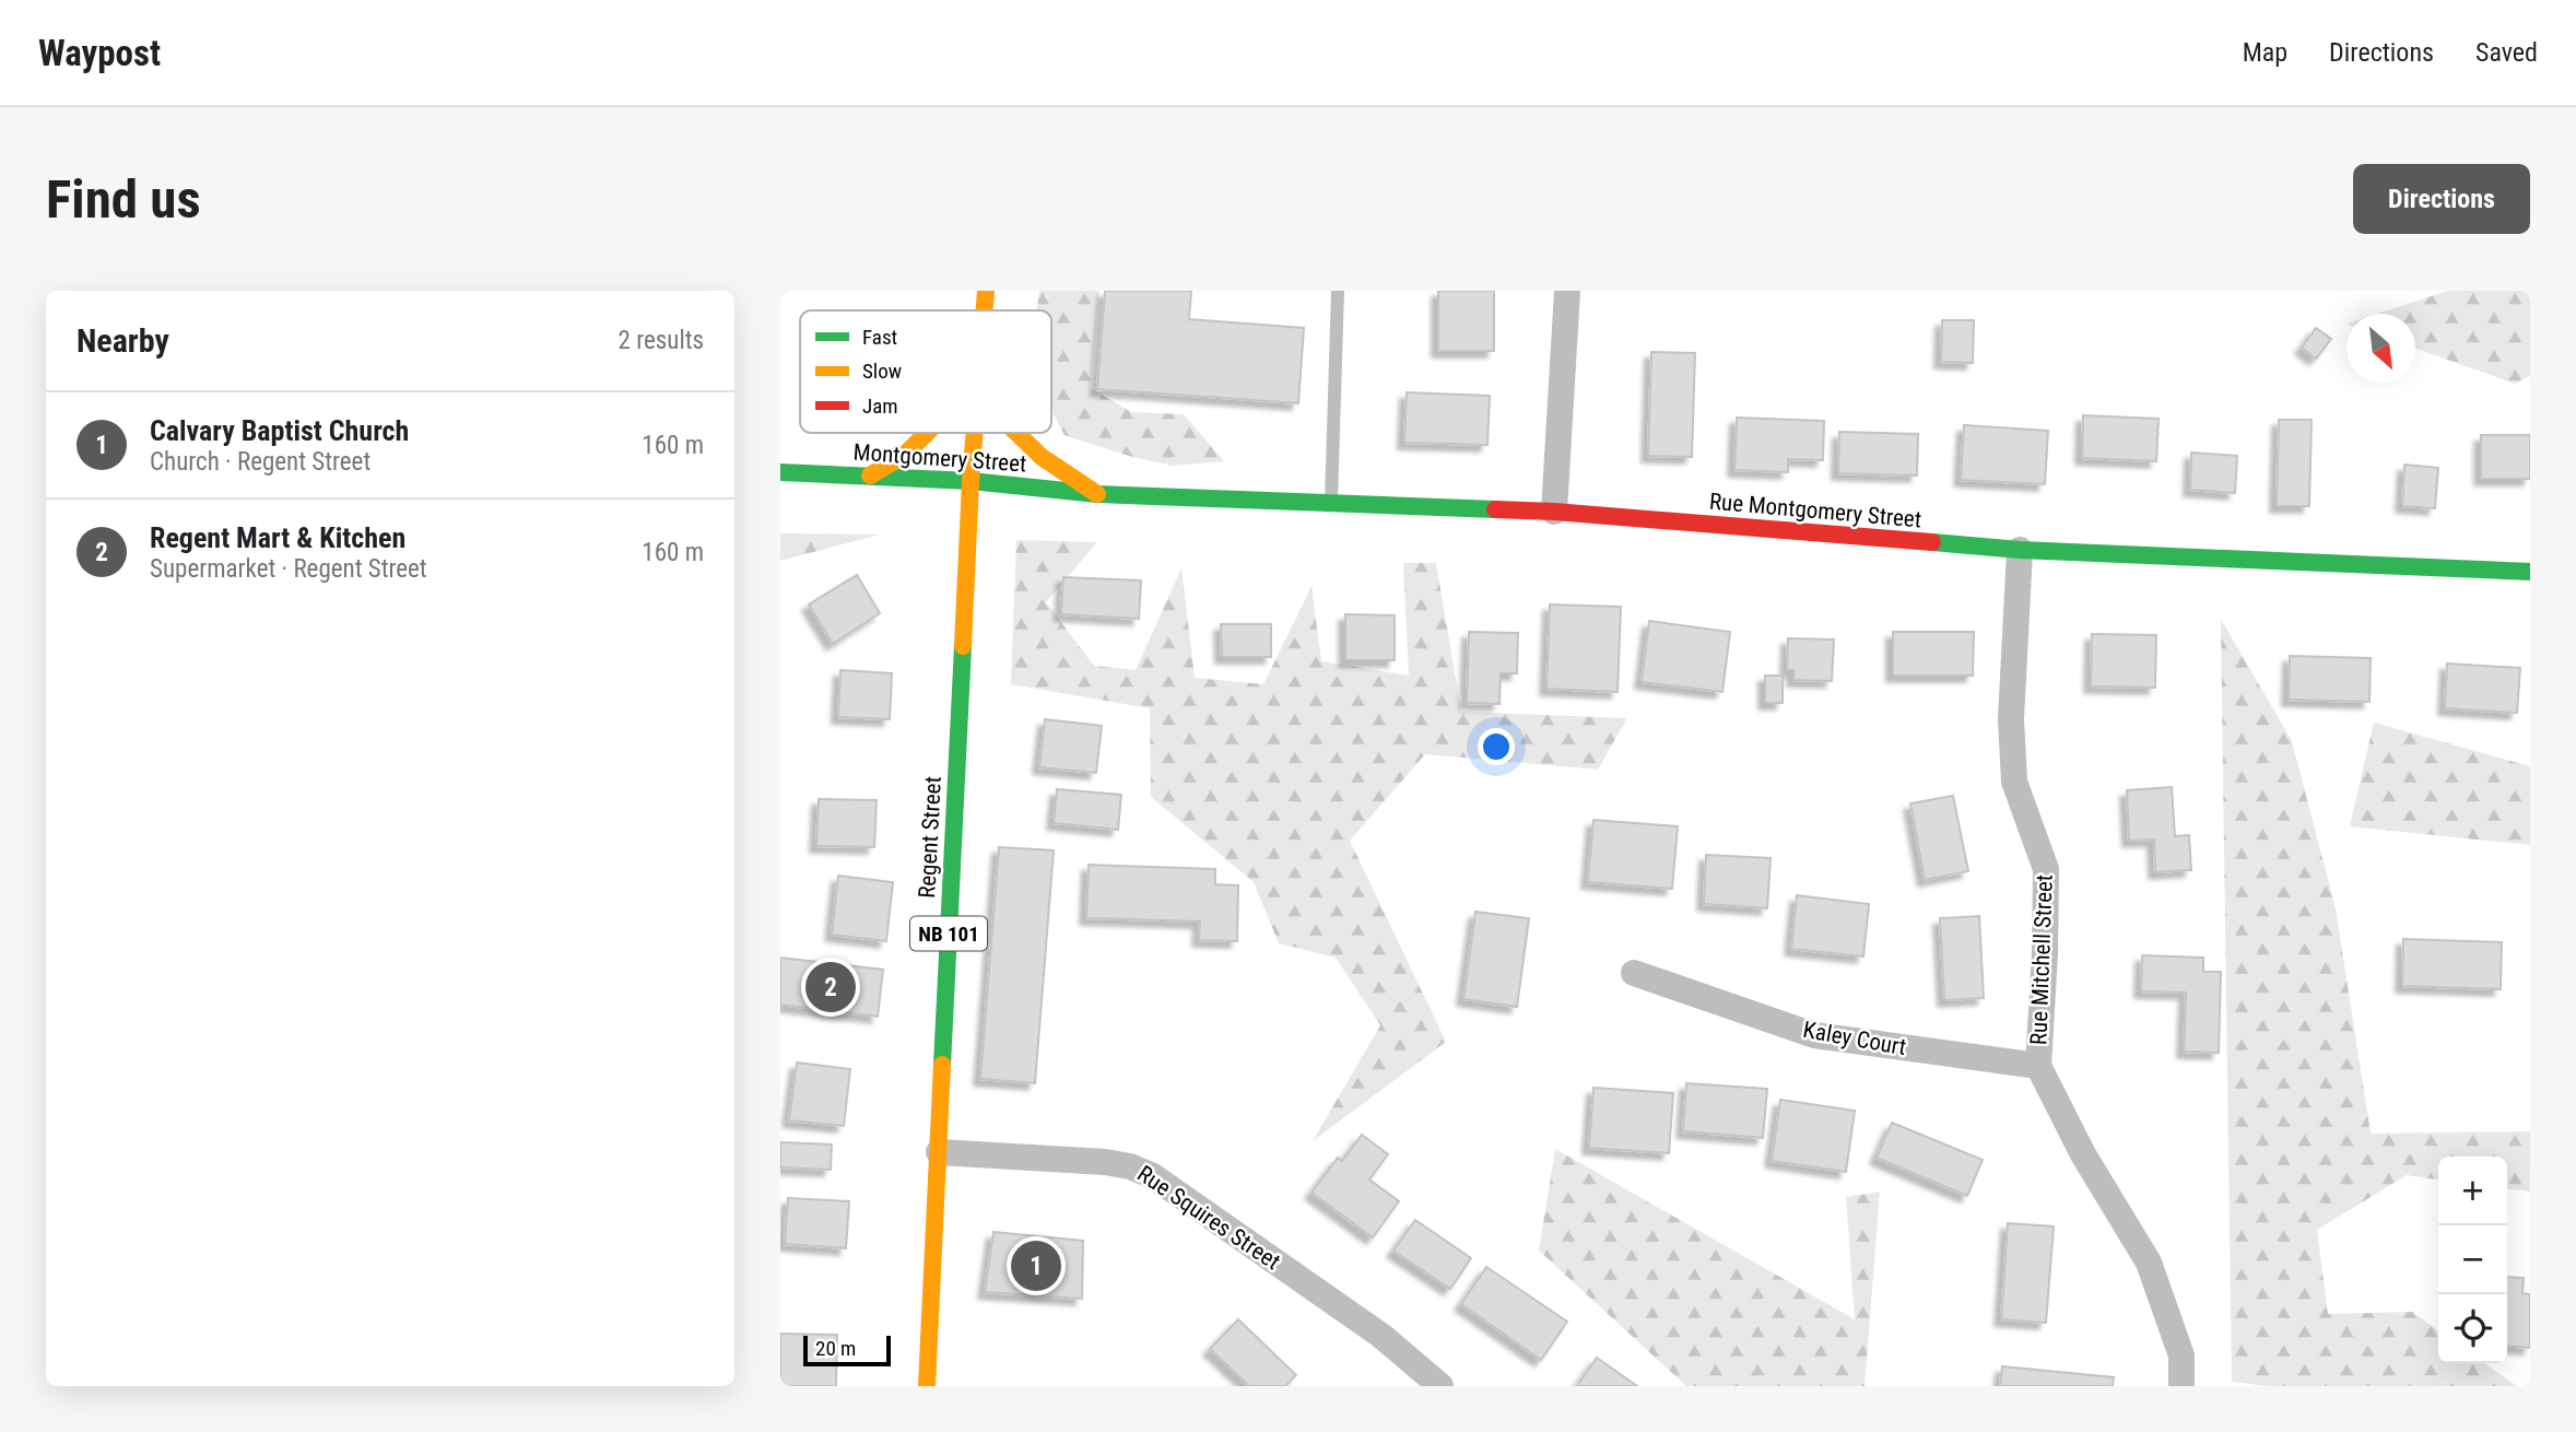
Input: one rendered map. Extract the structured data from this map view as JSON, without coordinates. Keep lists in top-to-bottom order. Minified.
{"streets":{"street":["Montgomery Street","Rue Montgomery Street","Regent Street","NB 101","Rue Mitchell Street","Kaley Court","Rue Squires Street"]},"crossings":[["Montgomery Street","Rue Montgomery Street"],["Montgomery Street","Regent Street"],["Rue Montgomery Street","Rue Mitchell Street"],["Regent Street","Rue Squires Street"],["Rue Mitchell Street","Kaley Court"]],"legend":["Fast","Slow","Jam"],"scale_bar":"20 m","north":"bottom right","page":{"header":"Waypost","nav":["Map","Directions","Saved"],"buttons":"Directions","title":"Find us","heading":["Nearby","2 results"],"list":[{"mark":"1","name":"Calvary Baptist Church","note":"Church · Regent Street","value":"160 m"},{"mark":"2","name":"Regent Mart & Kitchen","note":"Supermarket · Regent Street","value":"160 m"}],"pins":["2","1"],"map_buttons":["+","−"],"scale":"20 m"}}
